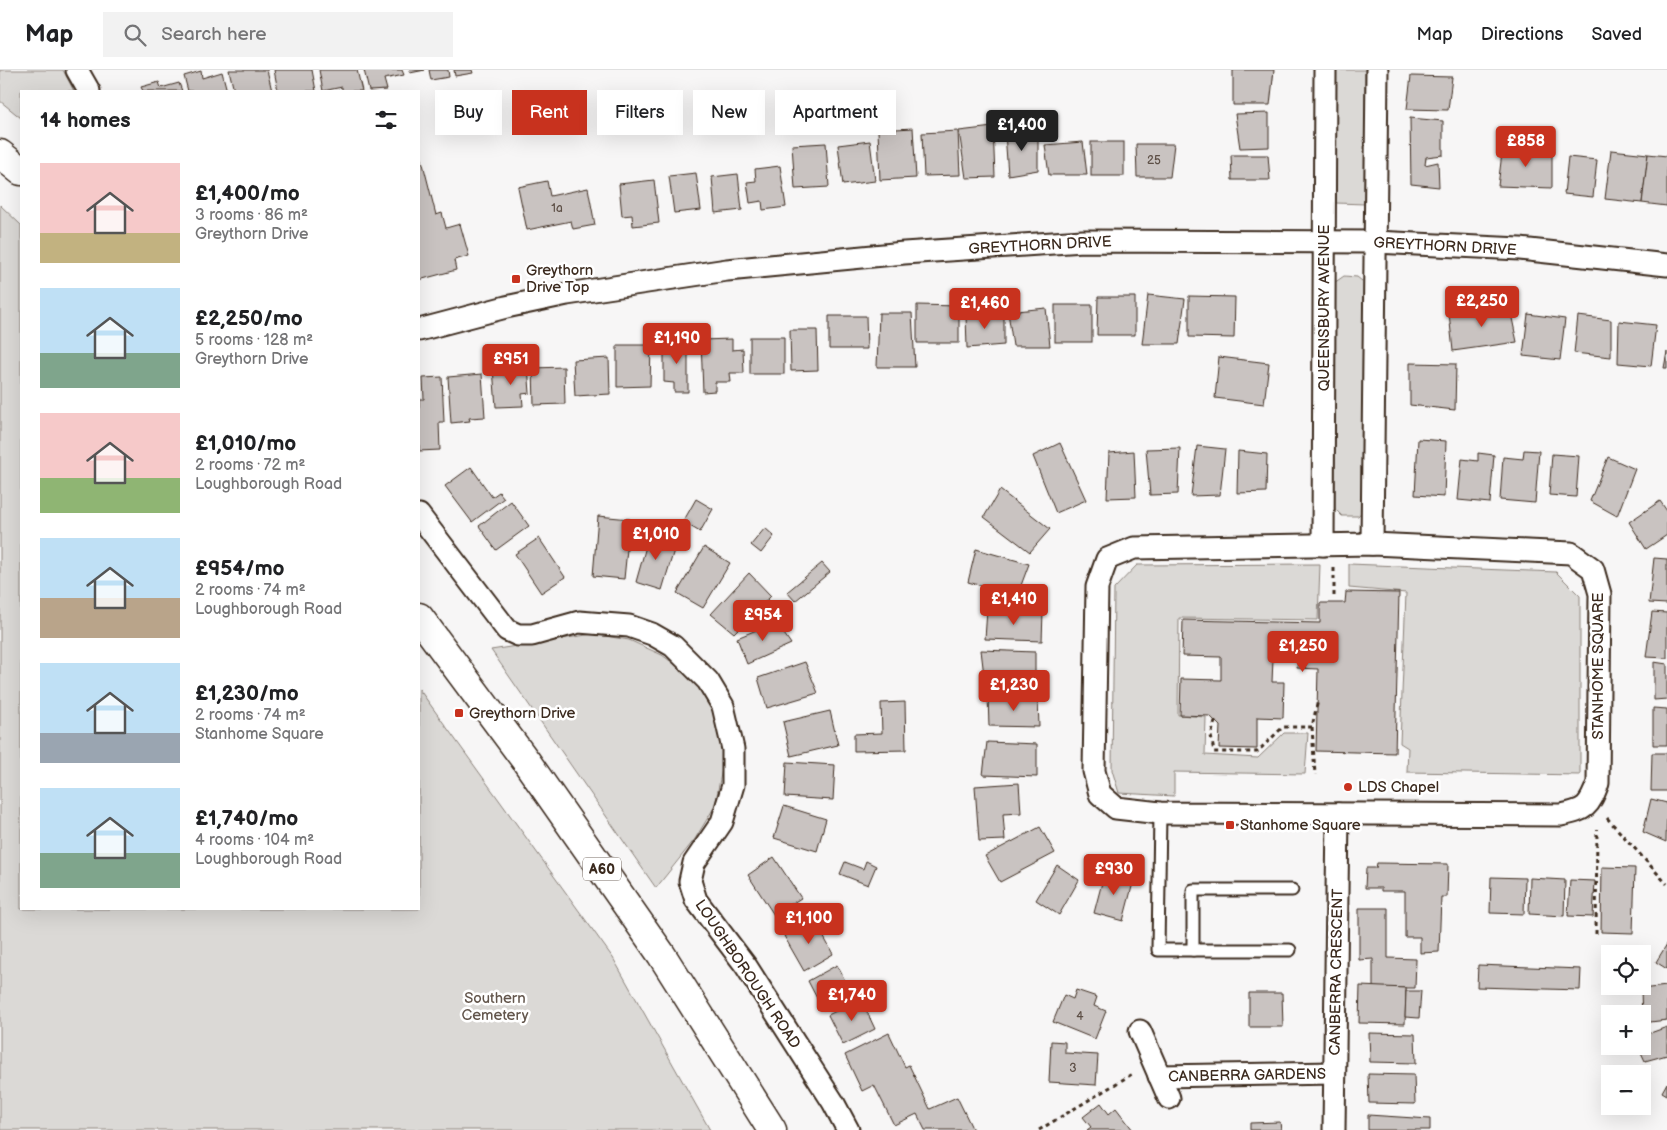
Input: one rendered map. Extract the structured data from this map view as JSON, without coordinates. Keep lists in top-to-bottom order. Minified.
{"streets":{"main road":["A60"],"street":["GREYTHORN DRIVE","QUEENSBURY AVENUE","STANHOME SQUARE","CANBERRA CRESCENT","LOUGHBOROUGH ROAD","CANBERRA GARDENS"]},"crossings":[["GREYTHORN DRIVE","QUEENSBURY AVENUE"],["QUEENSBURY AVENUE","STANHOME SQUARE"],["STANHOME SQUARE","CANBERRA CRESCENT"],["CANBERRA CRESCENT","CANBERRA GARDENS"]],"parks":["Southern Cemetery"],"places":{"transit":["Greythorn Drive Top","Greythorn Drive","Stanhome Square"],"other":["LDS Chapel"]},"house_numbers":["25","1a","4","3"],"page":{"header":"Map","search":"Search here","nav":["Map","Directions","Saved"],"chip":["Buy","Rent","Filters","New","Apartment"],"heading":"14 homes","price":["£1,400","£858","£2,250","£1,460","£1,190","£951","£1,010","£1,410","£954","£1,250","£1,230","£930","£1,100","£1,740"],"list":[{"name":"£1,400/mo","note":"3 rooms · 86 m² · Greythorn Drive"},{"name":"£2,250/mo","note":"5 rooms · 128 m² · Greythorn Drive"},{"name":"£1,010/mo","note":"2 rooms · 72 m² · Loughborough Road"},{"name":"£954/mo","note":"2 rooms · 74 m² · Loughborough Road"},{"name":"£1,230/mo","note":"2 rooms · 74 m² · Stanhome Square"},{"name":"£1,740/mo","note":"4 rooms · 104 m² · Loughborough Road"}],"map_buttons":["+","−"]}}
